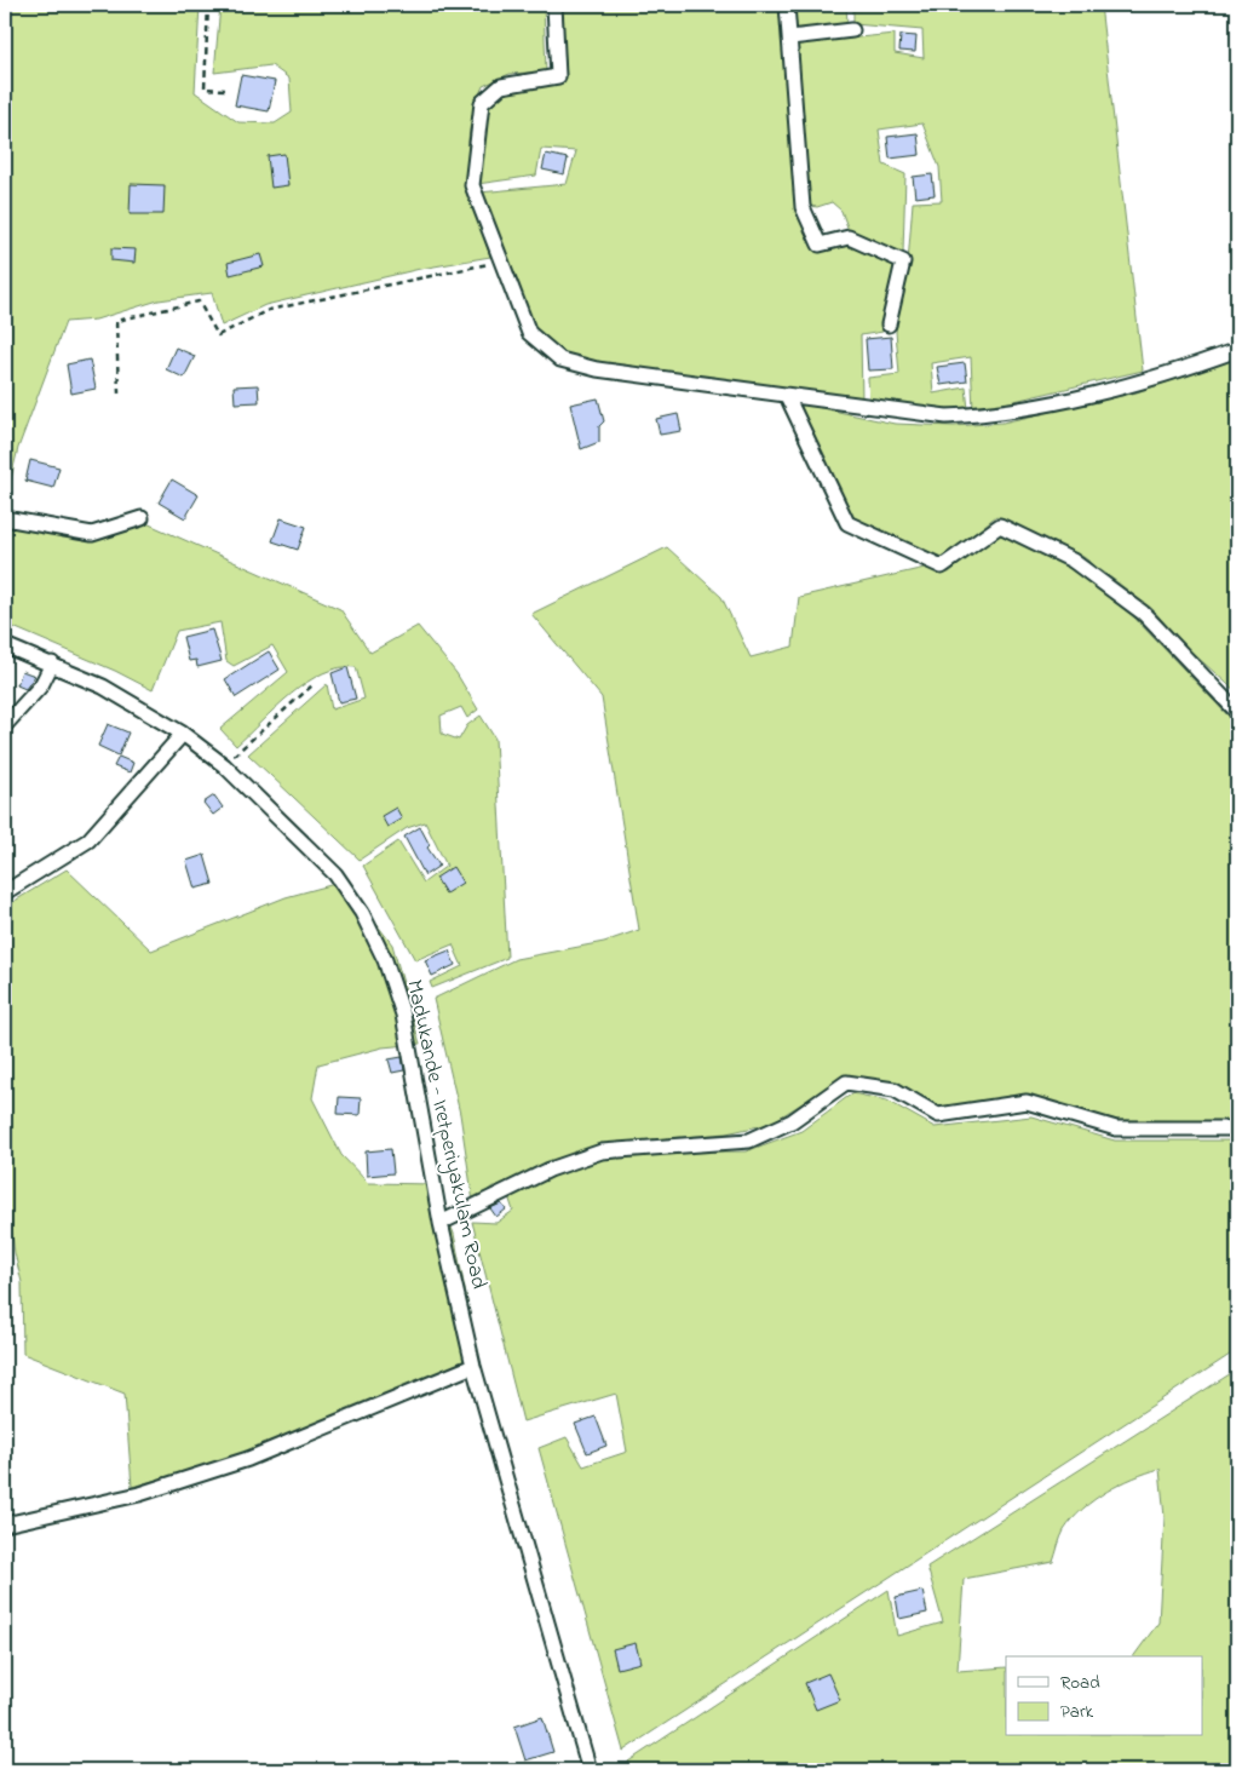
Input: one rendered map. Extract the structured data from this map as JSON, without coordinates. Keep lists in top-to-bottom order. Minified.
{"streets":{"street":["Madukande - Iretperiyakulam Road"]},"legend":["Road","Park"]}
